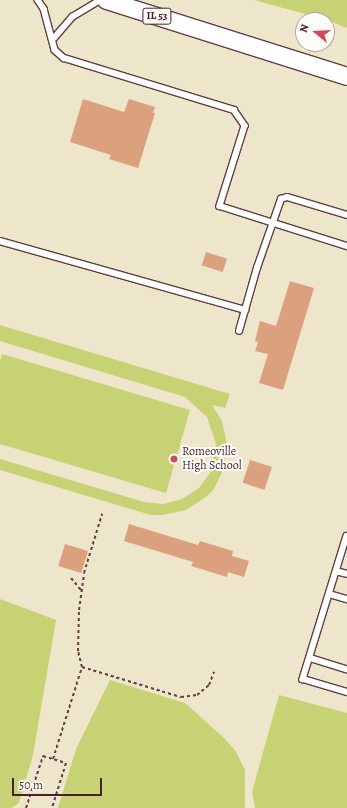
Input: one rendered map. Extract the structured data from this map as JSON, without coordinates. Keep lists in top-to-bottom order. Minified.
{"streets":{"main road":["IL 53"]},"places":["Romeoville High School"],"scale_bar":"50 m","north":"left"}
